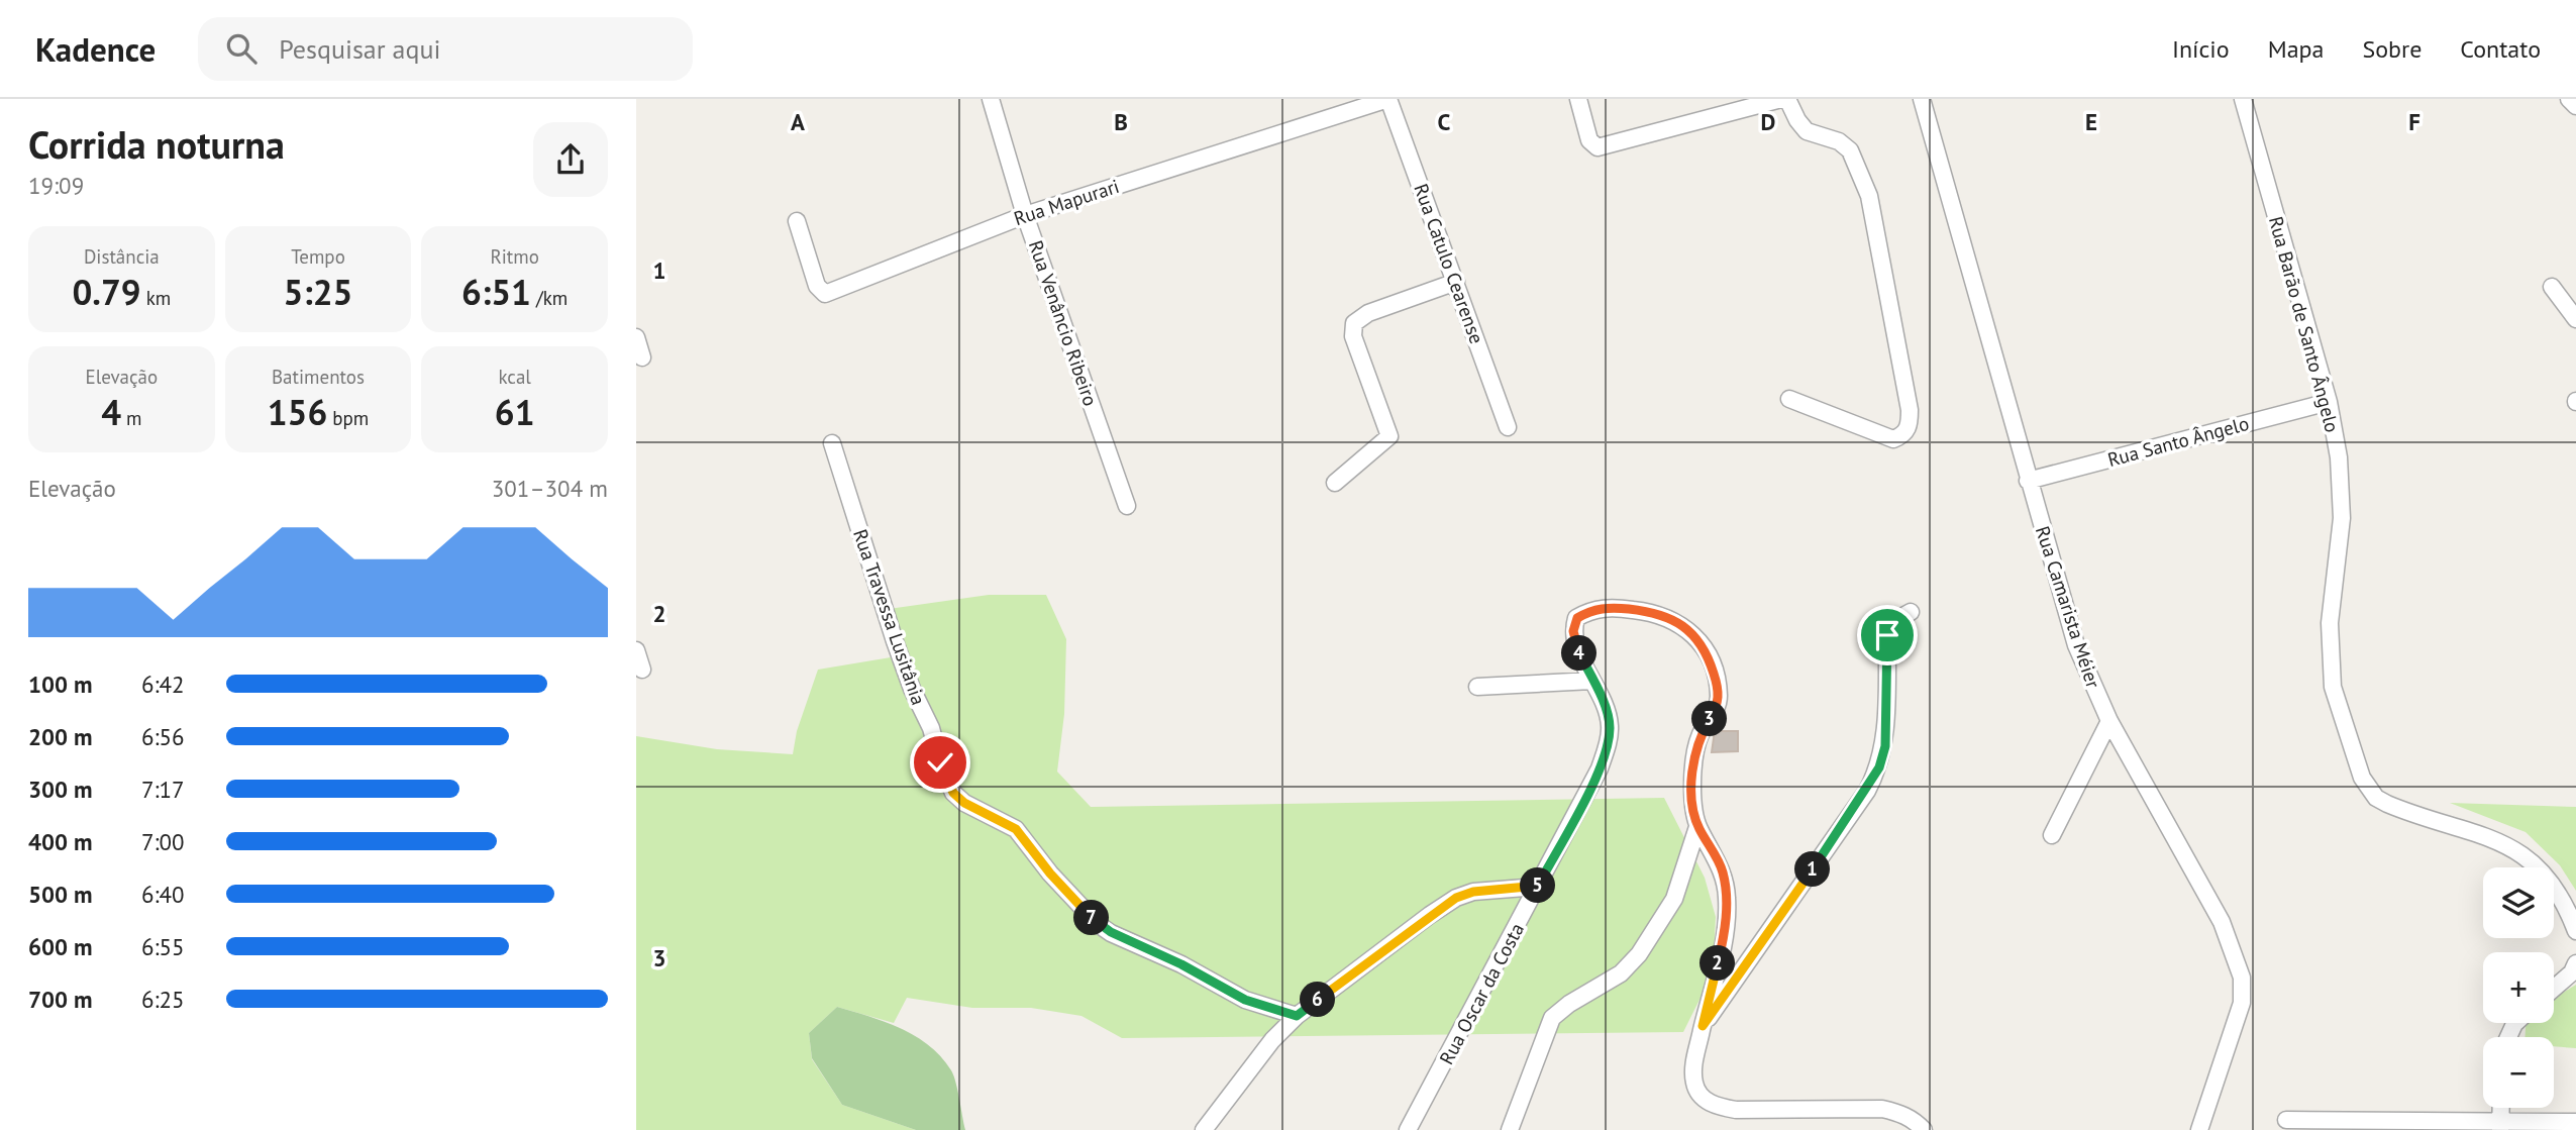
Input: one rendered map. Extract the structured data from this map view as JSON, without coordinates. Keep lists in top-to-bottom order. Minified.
{"streets":{"street":["Rua Mapurari","Rua Catulo Cearense","Rua Venâncio Ribeiro","Rua Barão de Santo Ângelo","Rua Santo Ângelo","Rua Camarista Méier","Rua Travessa Lusitânia","Rua Oscar da Costa"]},"crossings":[["Rua Mapurari","Rua Catulo Cearense"],["Rua Mapurari","Rua Venâncio Ribeiro"],["Rua Barão de Santo Ângelo","Rua Santo Ângelo"],["Rua Santo Ângelo","Rua Camarista Méier"]],"page":{"header":"Kadence","search":"Pesquisar aqui","nav":["Início","Mapa","Sobre","Contato"],"heading":["Corrida noturna","19:09"],"stats":[["Distância","0.79 km"],["Tempo","5:25"],["Ritmo","6:51 /km"],["Elevação","4 m"],["Batimentos","156 bpm"],["kcal","61"]],"chart":["Elevação","301–304 m"],"pins":["4","3","1","5","7","2","6"],"list":[{"name":"100 m","note":"6:42"},{"name":"200 m","note":"6:56"},{"name":"300 m","note":"7:17"},{"name":"400 m","note":"7:00"},{"name":"500 m","note":"6:40"},{"name":"600 m","note":"6:55"},{"name":"700 m","note":"6:25"}],"map_buttons":["+","−"]},"grid":{"columns":["A","B","C","D","E","F"],"rows":["1","2","3"]}}
